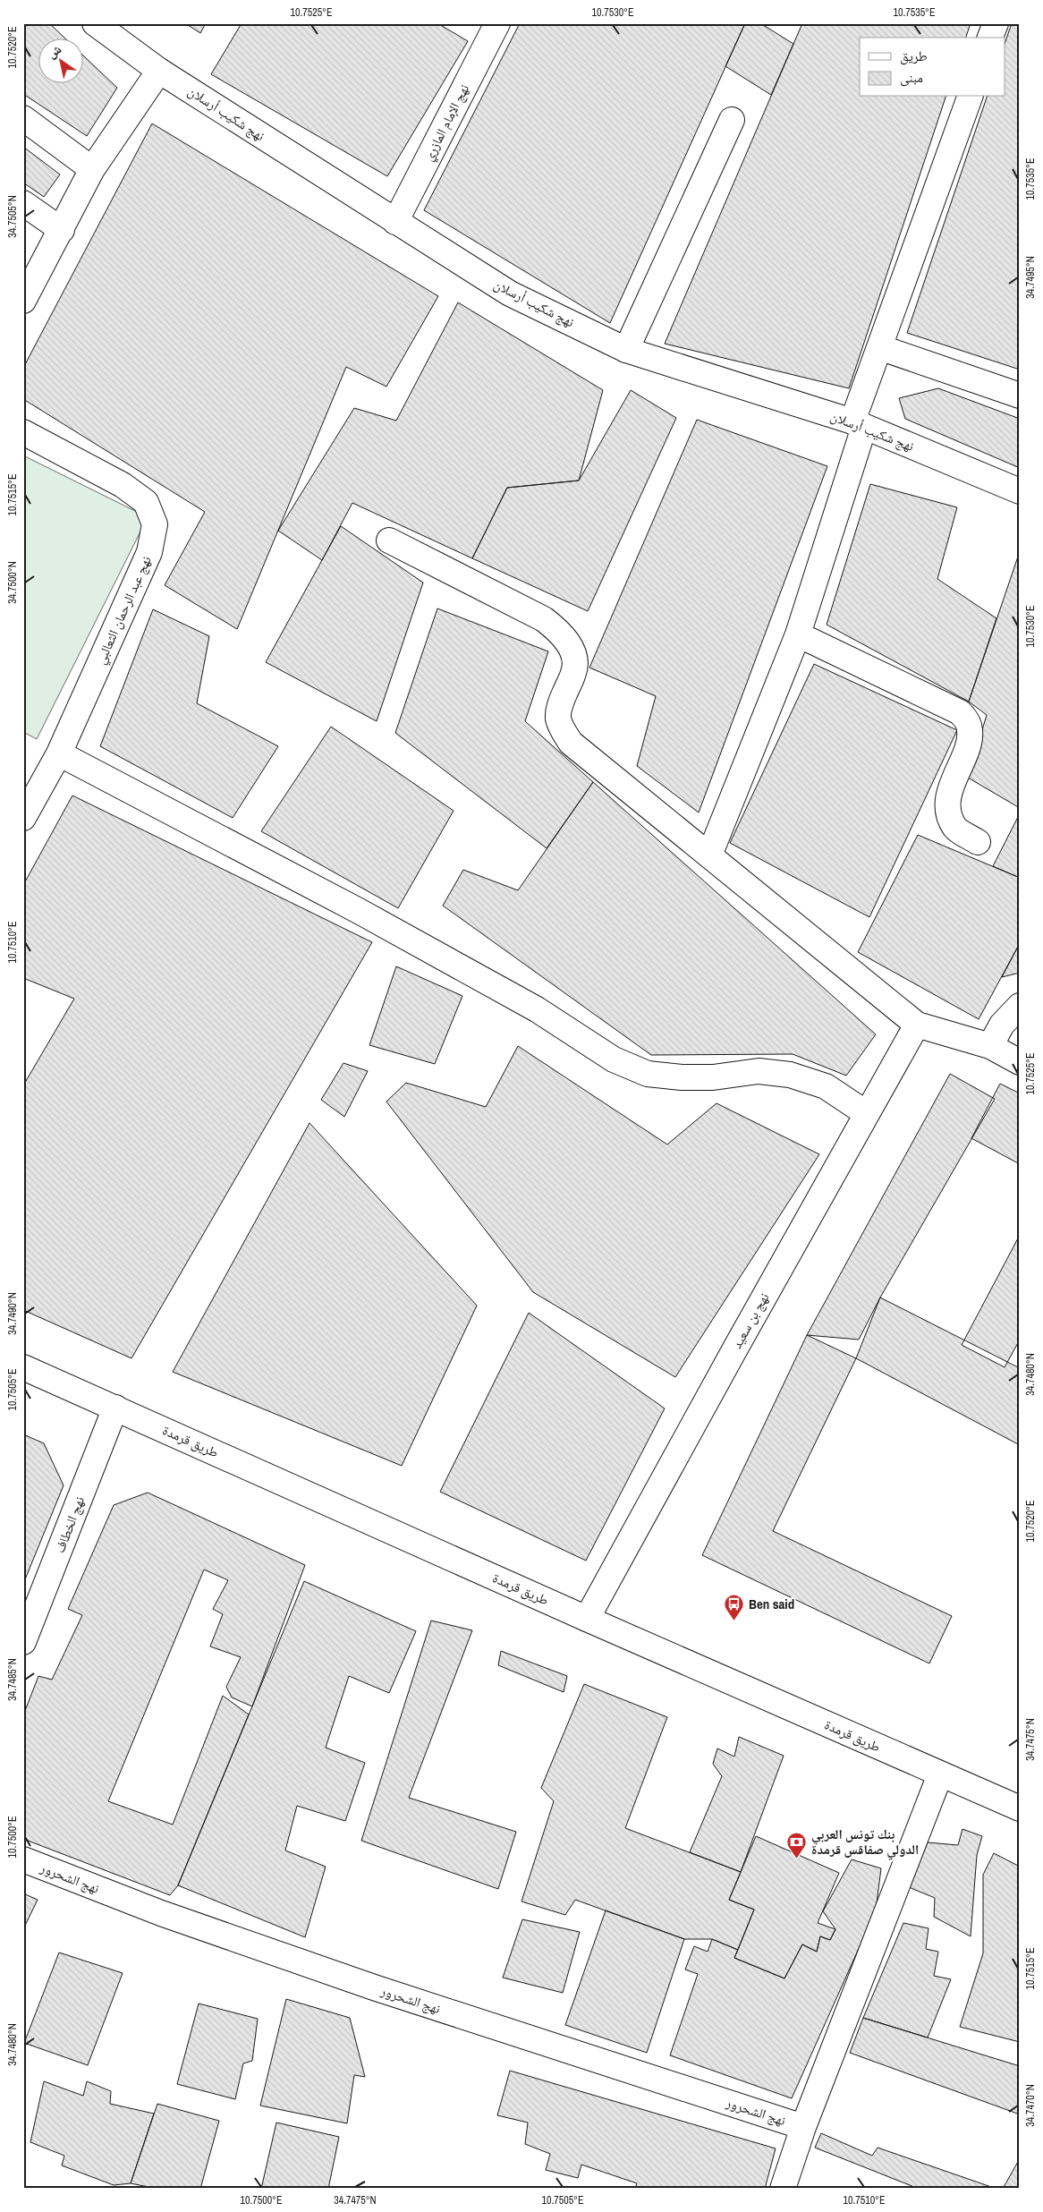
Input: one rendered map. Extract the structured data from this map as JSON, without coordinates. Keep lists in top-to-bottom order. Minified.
{"streets":{"street":["نهج شكيب أرسلان","نهج الإمام المازري","نهج عبد الرحمان الثعالبي","نهج بن سعيد","طريق قرمدة","نهج الخطاف","نهج الشحرور"]},"crossings":[["نهج شكيب أرسلان","نهج الإمام المازري"],["نهج بن سعيد","طريق قرمدة"],["طريق قرمدة","نهج الخطاف"]],"places":{"bus stop":["Ben said"],"bank":["بنك تونس العربي الدولي صفاقس قرمدة"]},"legend":["طريق","مبنى"],"north":"top left","coordinates":["10.7525°E","10.7530°E","10.7535°E","10.7520°E","34.7505°N","34.7495°N","10.7515°E","34.7500°N","10.7510°E","34.7490°N","34.7480°N","10.7505°E","34.7485°N","34.7475°N","10.7500°E","34.7470°N"]}
